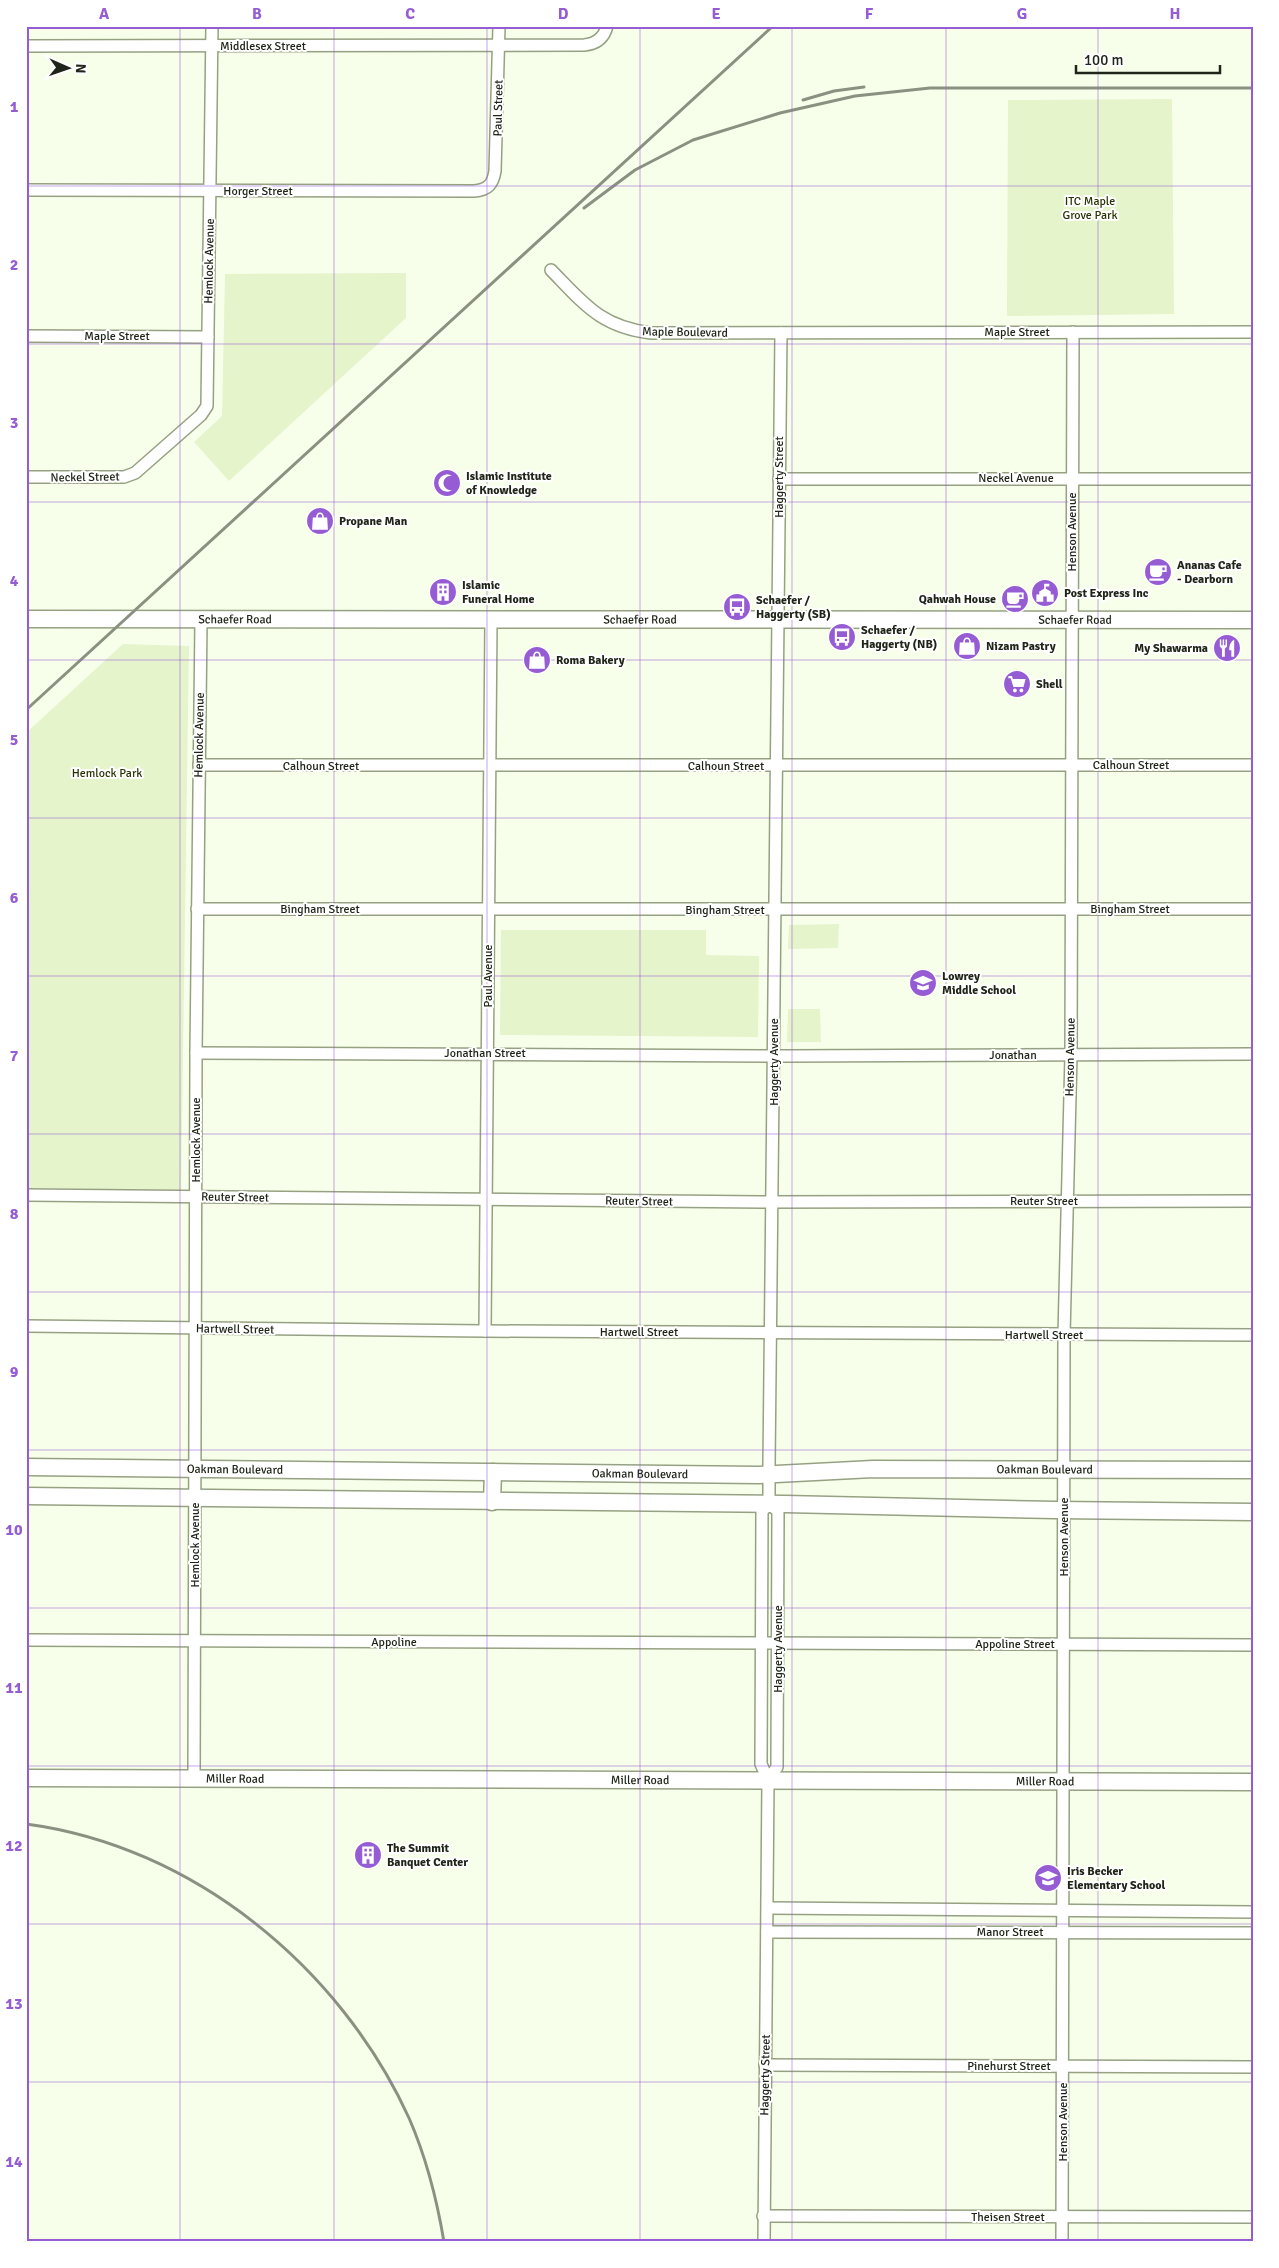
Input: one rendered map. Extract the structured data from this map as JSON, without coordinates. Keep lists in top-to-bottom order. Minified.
{"streets":{"street":["Middlesex Street","Paul Street","Horger Street","Hemlock Avenue","Maple Boulevard","Maple Street","Neckel Street","Haggerty Street","Neckel Avenue","Henson Avenue","Schaefer Road","Calhoun Street","Bingham Street","Paul Avenue","Jonathan Street","Jonathan","Haggerty Avenue","Reuter Street","Hartwell Street","Oakman Boulevard","Appoline","Appoline Street","Miller Road","Manor Street","Pinehurst Street","Theisen Street"]},"crossings":[["Middlesex Street","Paul Street"],["Middlesex Street","Hemlock Avenue"],["Paul Street","Horger Street"],["Horger Street","Hemlock Avenue"],["Hemlock Avenue","Maple Street"],["Hemlock Avenue","Neckel Street"],["Hemlock Avenue","Schaefer Road"],["Hemlock Avenue","Calhoun Street"],["Hemlock Avenue","Bingham Street"],["Hemlock Avenue","Jonathan Street"],["Hemlock Avenue","Reuter Street"],["Hemlock Avenue","Hartwell Street"],["Hemlock Avenue","Oakman Boulevard"],["Hemlock Avenue","Appoline"],["Hemlock Avenue","Miller Road"],["Maple Boulevard","Maple Street"],["Maple Boulevard","Haggerty Street"],["Maple Street","Haggerty Street"],["Maple Street","Henson Avenue"],["Haggerty Street","Neckel Avenue"],["Haggerty Street","Schaefer Road"],["Haggerty Street","Haggerty Avenue"],["Haggerty Street","Manor Street"],["Haggerty Street","Pinehurst Street"],["Haggerty Street","Theisen Street"],["Neckel Avenue","Henson Avenue"],["Henson Avenue","Schaefer Road"],["Henson Avenue","Calhoun Street"],["Henson Avenue","Bingham Street"],["Henson Avenue","Jonathan"],["Henson Avenue","Reuter Street"],["Henson Avenue","Hartwell Street"],["Henson Avenue","Oakman Boulevard"],["Henson Avenue","Appoline Street"],["Henson Avenue","Miller Road"],["Henson Avenue","Manor Street"],["Henson Avenue","Pinehurst Street"],["Henson Avenue","Theisen Street"],["Schaefer Road","Paul Avenue"],["Schaefer Road","Haggerty Avenue"],["Calhoun Street","Paul Avenue"],["Calhoun Street","Haggerty Avenue"],["Bingham Street","Paul Avenue"],["Bingham Street","Haggerty Avenue"],["Paul Avenue","Jonathan Street"],["Paul Avenue","Reuter Street"],["Paul Avenue","Hartwell Street"],["Jonathan Street","Jonathan"],["Jonathan Street","Haggerty Avenue"],["Jonathan","Haggerty Avenue"],["Haggerty Avenue","Reuter Street"],["Haggerty Avenue","Hartwell Street"],["Haggerty Avenue","Oakman Boulevard"],["Haggerty Avenue","Appoline"],["Haggerty Avenue","Appoline Street"],["Haggerty Avenue","Miller Road"],["Haggerty Avenue","Manor Street"],["Appoline","Appoline Street"]],"parks":["ITC Maple Grove Park","Hemlock Park"],"places":{"mosque":["Islamic Institute of Knowledge"],"shop":["Propane Man","Nizam Pastry","Roma Bakery"],"cafe":["Ananas Cafe - Dearborn","Qahwah House"],"building":["Islamic Funeral Home","The Summit Banquet Center"],"public building":["Post Express Inc"],"bus stop":["Schaefer / Haggerty (SB)","Schaefer / Haggerty (NB)"],"restaurant":["My Shawarma"],"supermarket":["Shell"],"school or university":["Lowrey Middle School","Iris Becker Elementary School"]},"scale_bar":"100 m","north":"right","grid":{"columns":["A","B","C","D","E","F","G","H"],"rows":["1","2","3","4","5","6","7","8","9","10","11","12","13","14"]}}
